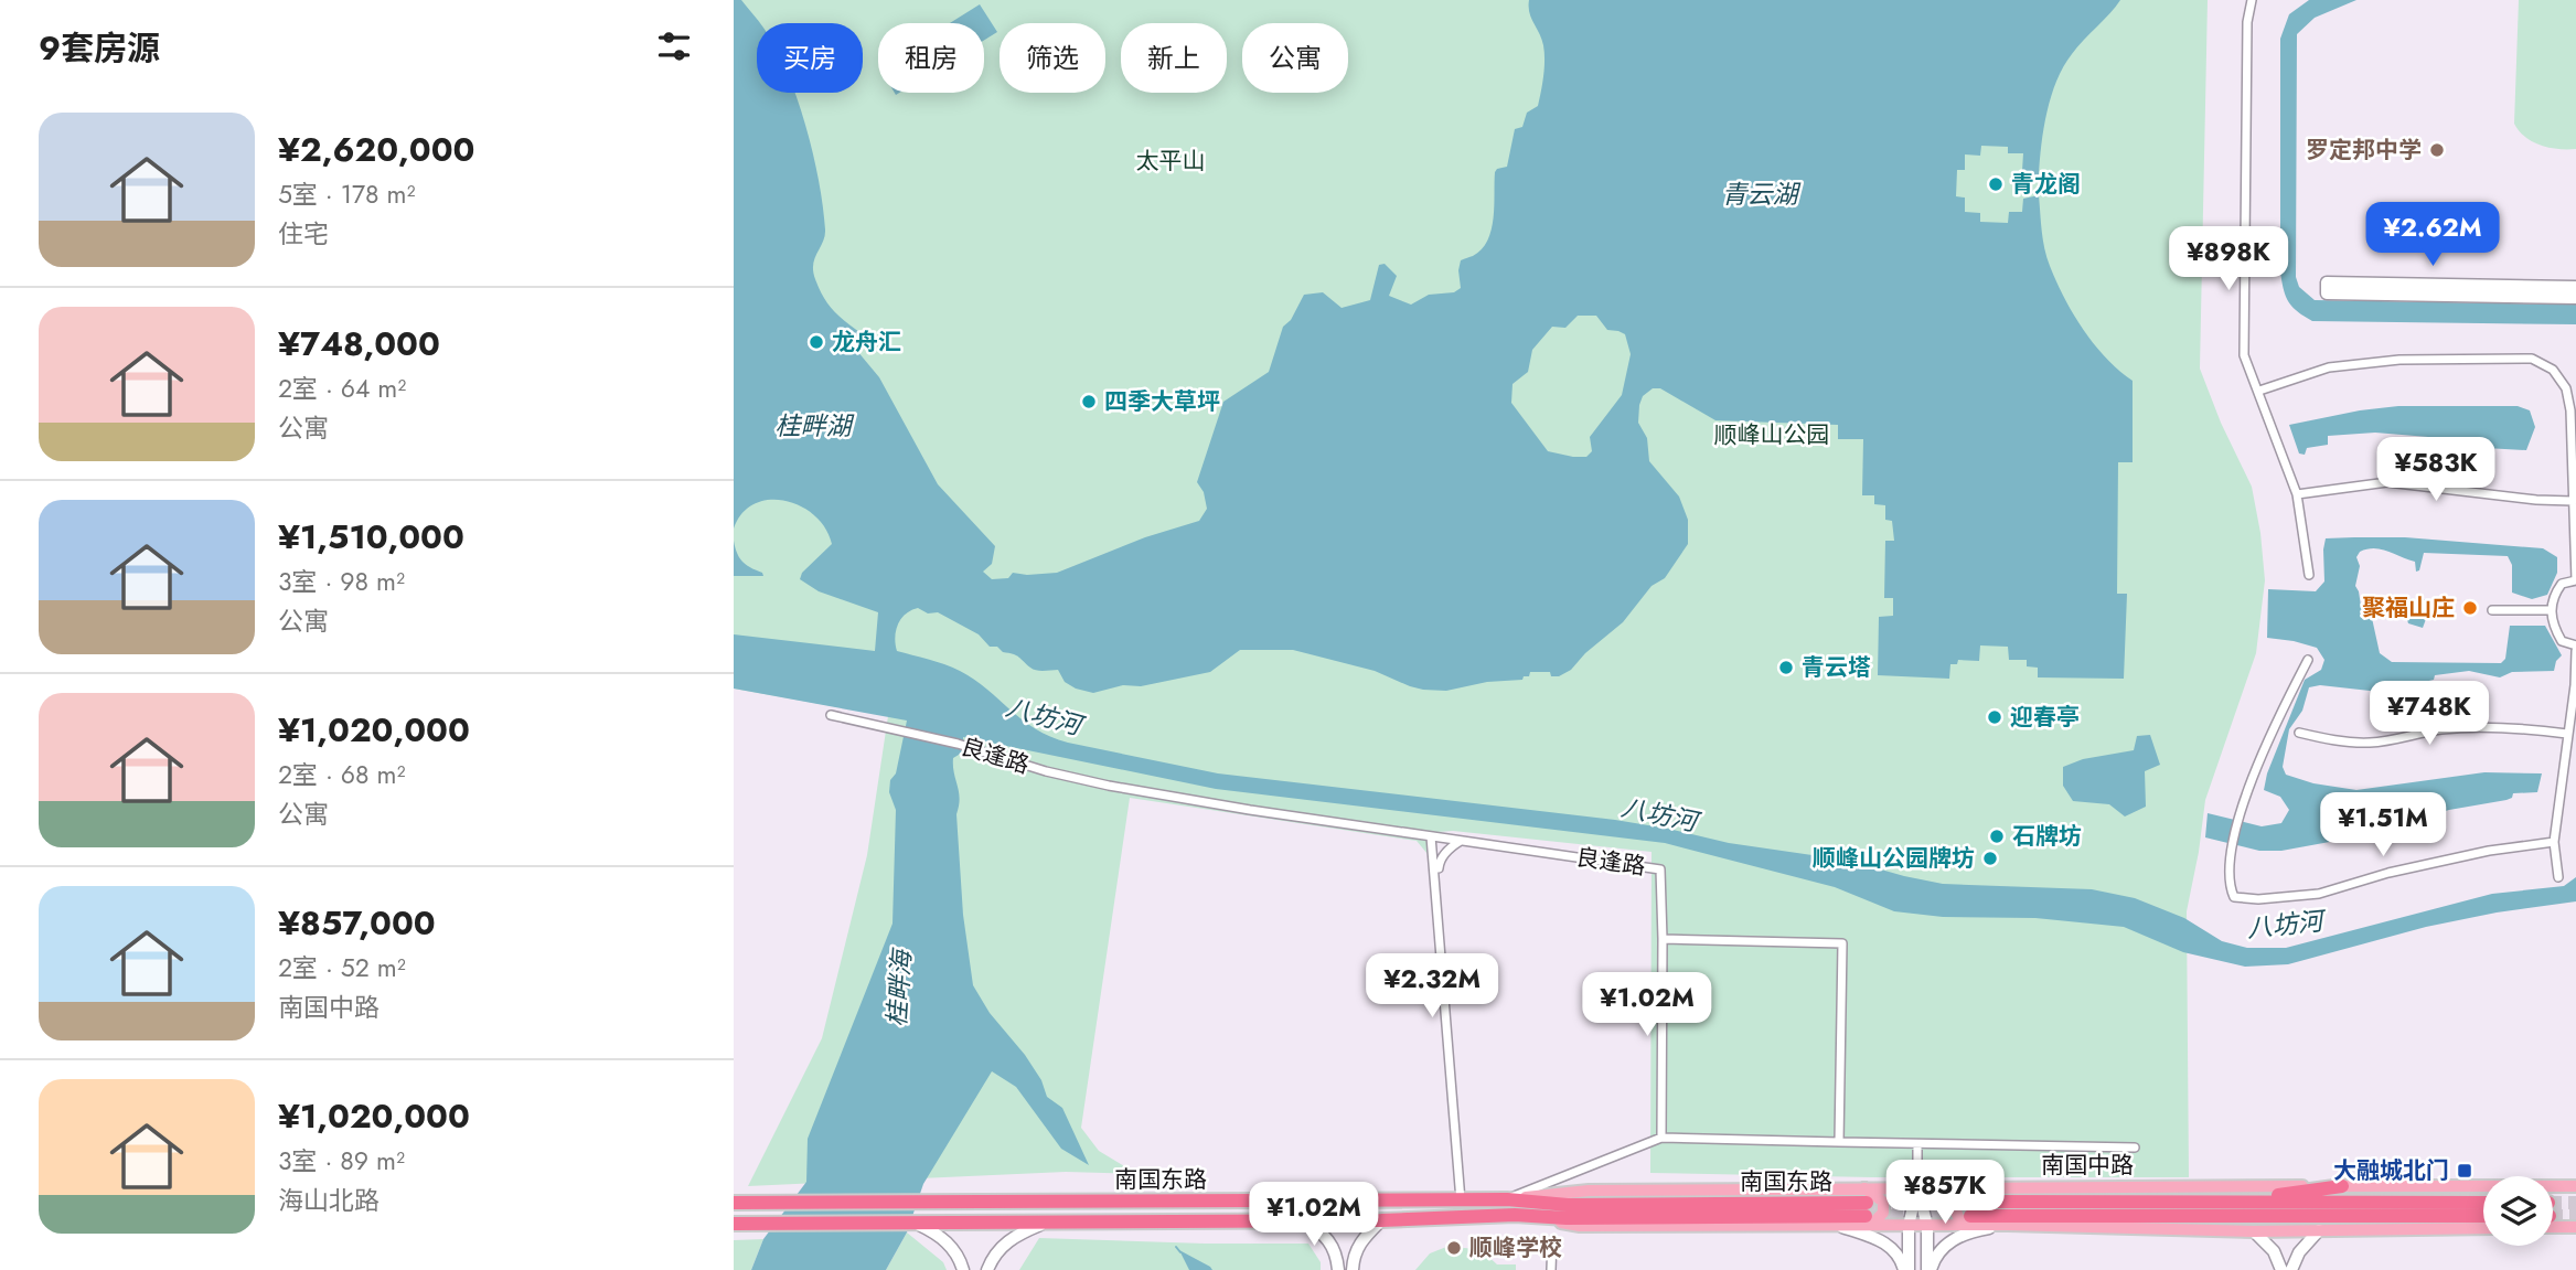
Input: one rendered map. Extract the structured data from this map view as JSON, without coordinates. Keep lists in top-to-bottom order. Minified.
{"streets":{"highway":["南国中路","南国东路"],"street":["良逢路"]},"crossings":[["南国中路","南国东路"]],"water":["青云湖","桂畔湖","八坊河","桂畔海"],"parks":["太平山","顺峰山公园"],"places":{"other":["罗定邦中学","青龙阁","龙舟汇","四季大草坪","聚福山庄","青云塔","迎春亭","石牌坊","顺峰山公园牌坊","顺峰学校"],"transit":["大融城北门"]},"page":{"heading":"9套房源","chip":["买房","租房","筛选","新上","公寓"],"list":[{"name":"¥2,620,000","note":"5室 · 178 m² · 住宅"},{"name":"¥748,000","note":"2室 · 64 m² · 公寓"},{"name":"¥1,510,000","note":"3室 · 98 m² · 公寓"},{"name":"¥1,020,000","note":"2室 · 68 m² · 公寓"},{"name":"¥857,000","note":"2室 · 52 m² · 南国中路"},{"name":"¥1,020,000","note":"3室 · 89 m² · 海山北路"}],"price":["¥2.62M","¥898K","¥583K","¥748K","¥1.51M","¥2.32M","¥1.02M","¥857K","¥1.02M"]}}
